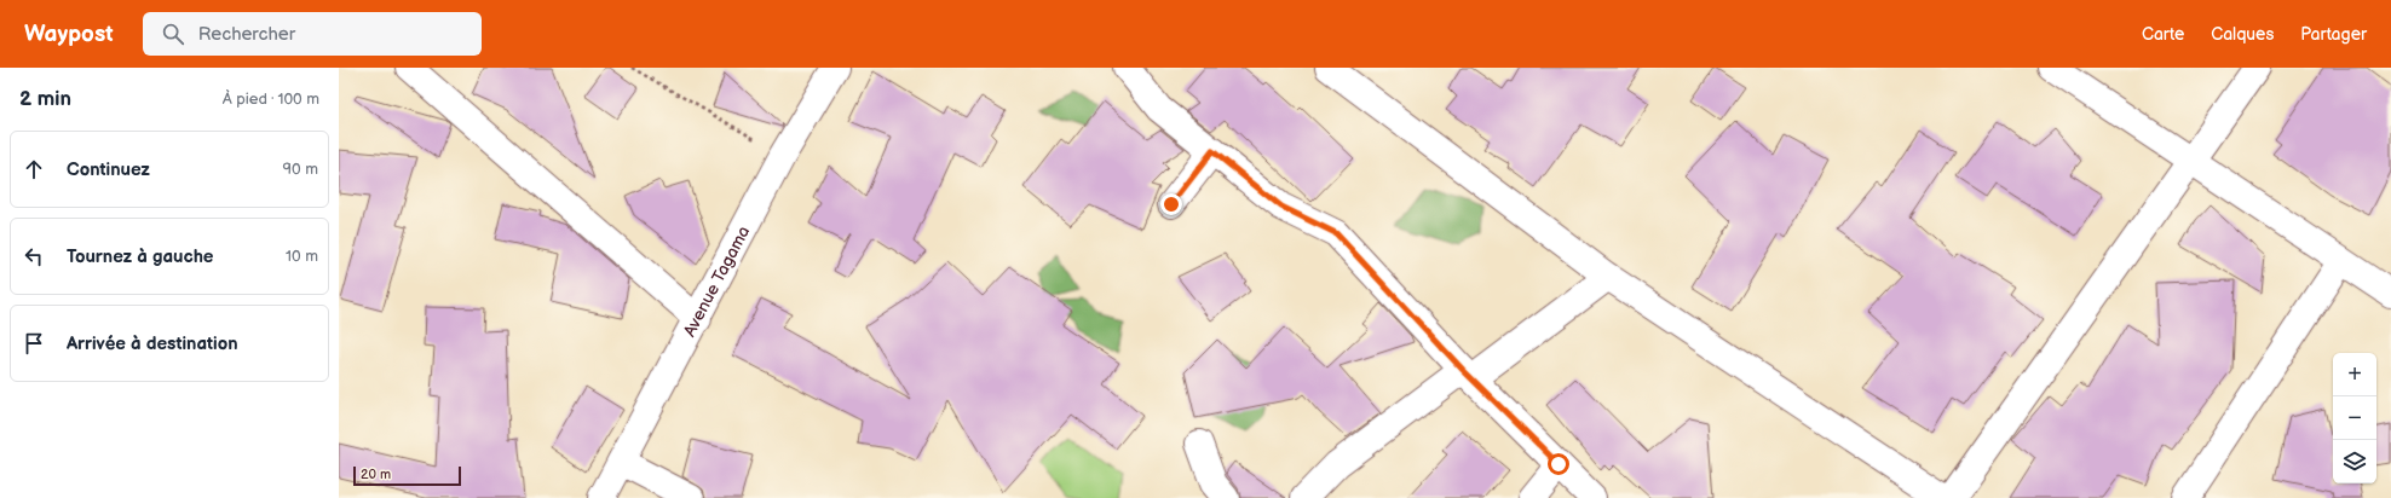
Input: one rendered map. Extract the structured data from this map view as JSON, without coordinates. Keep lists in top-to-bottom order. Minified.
{"streets":{"street":["Avenue Tagama"]},"scale_bar":"20 m","page":{"header":"Waypost","search":"Rechercher","nav":["Carte","Calques","Partager"],"heading":["2 min","À pied · 100 m"],"list":[["Continuez","90 m"],["Tournez à gauche","10 m"],"Arrivée à destination"],"map_buttons":["+","−"],"scale":"20 m"}}
